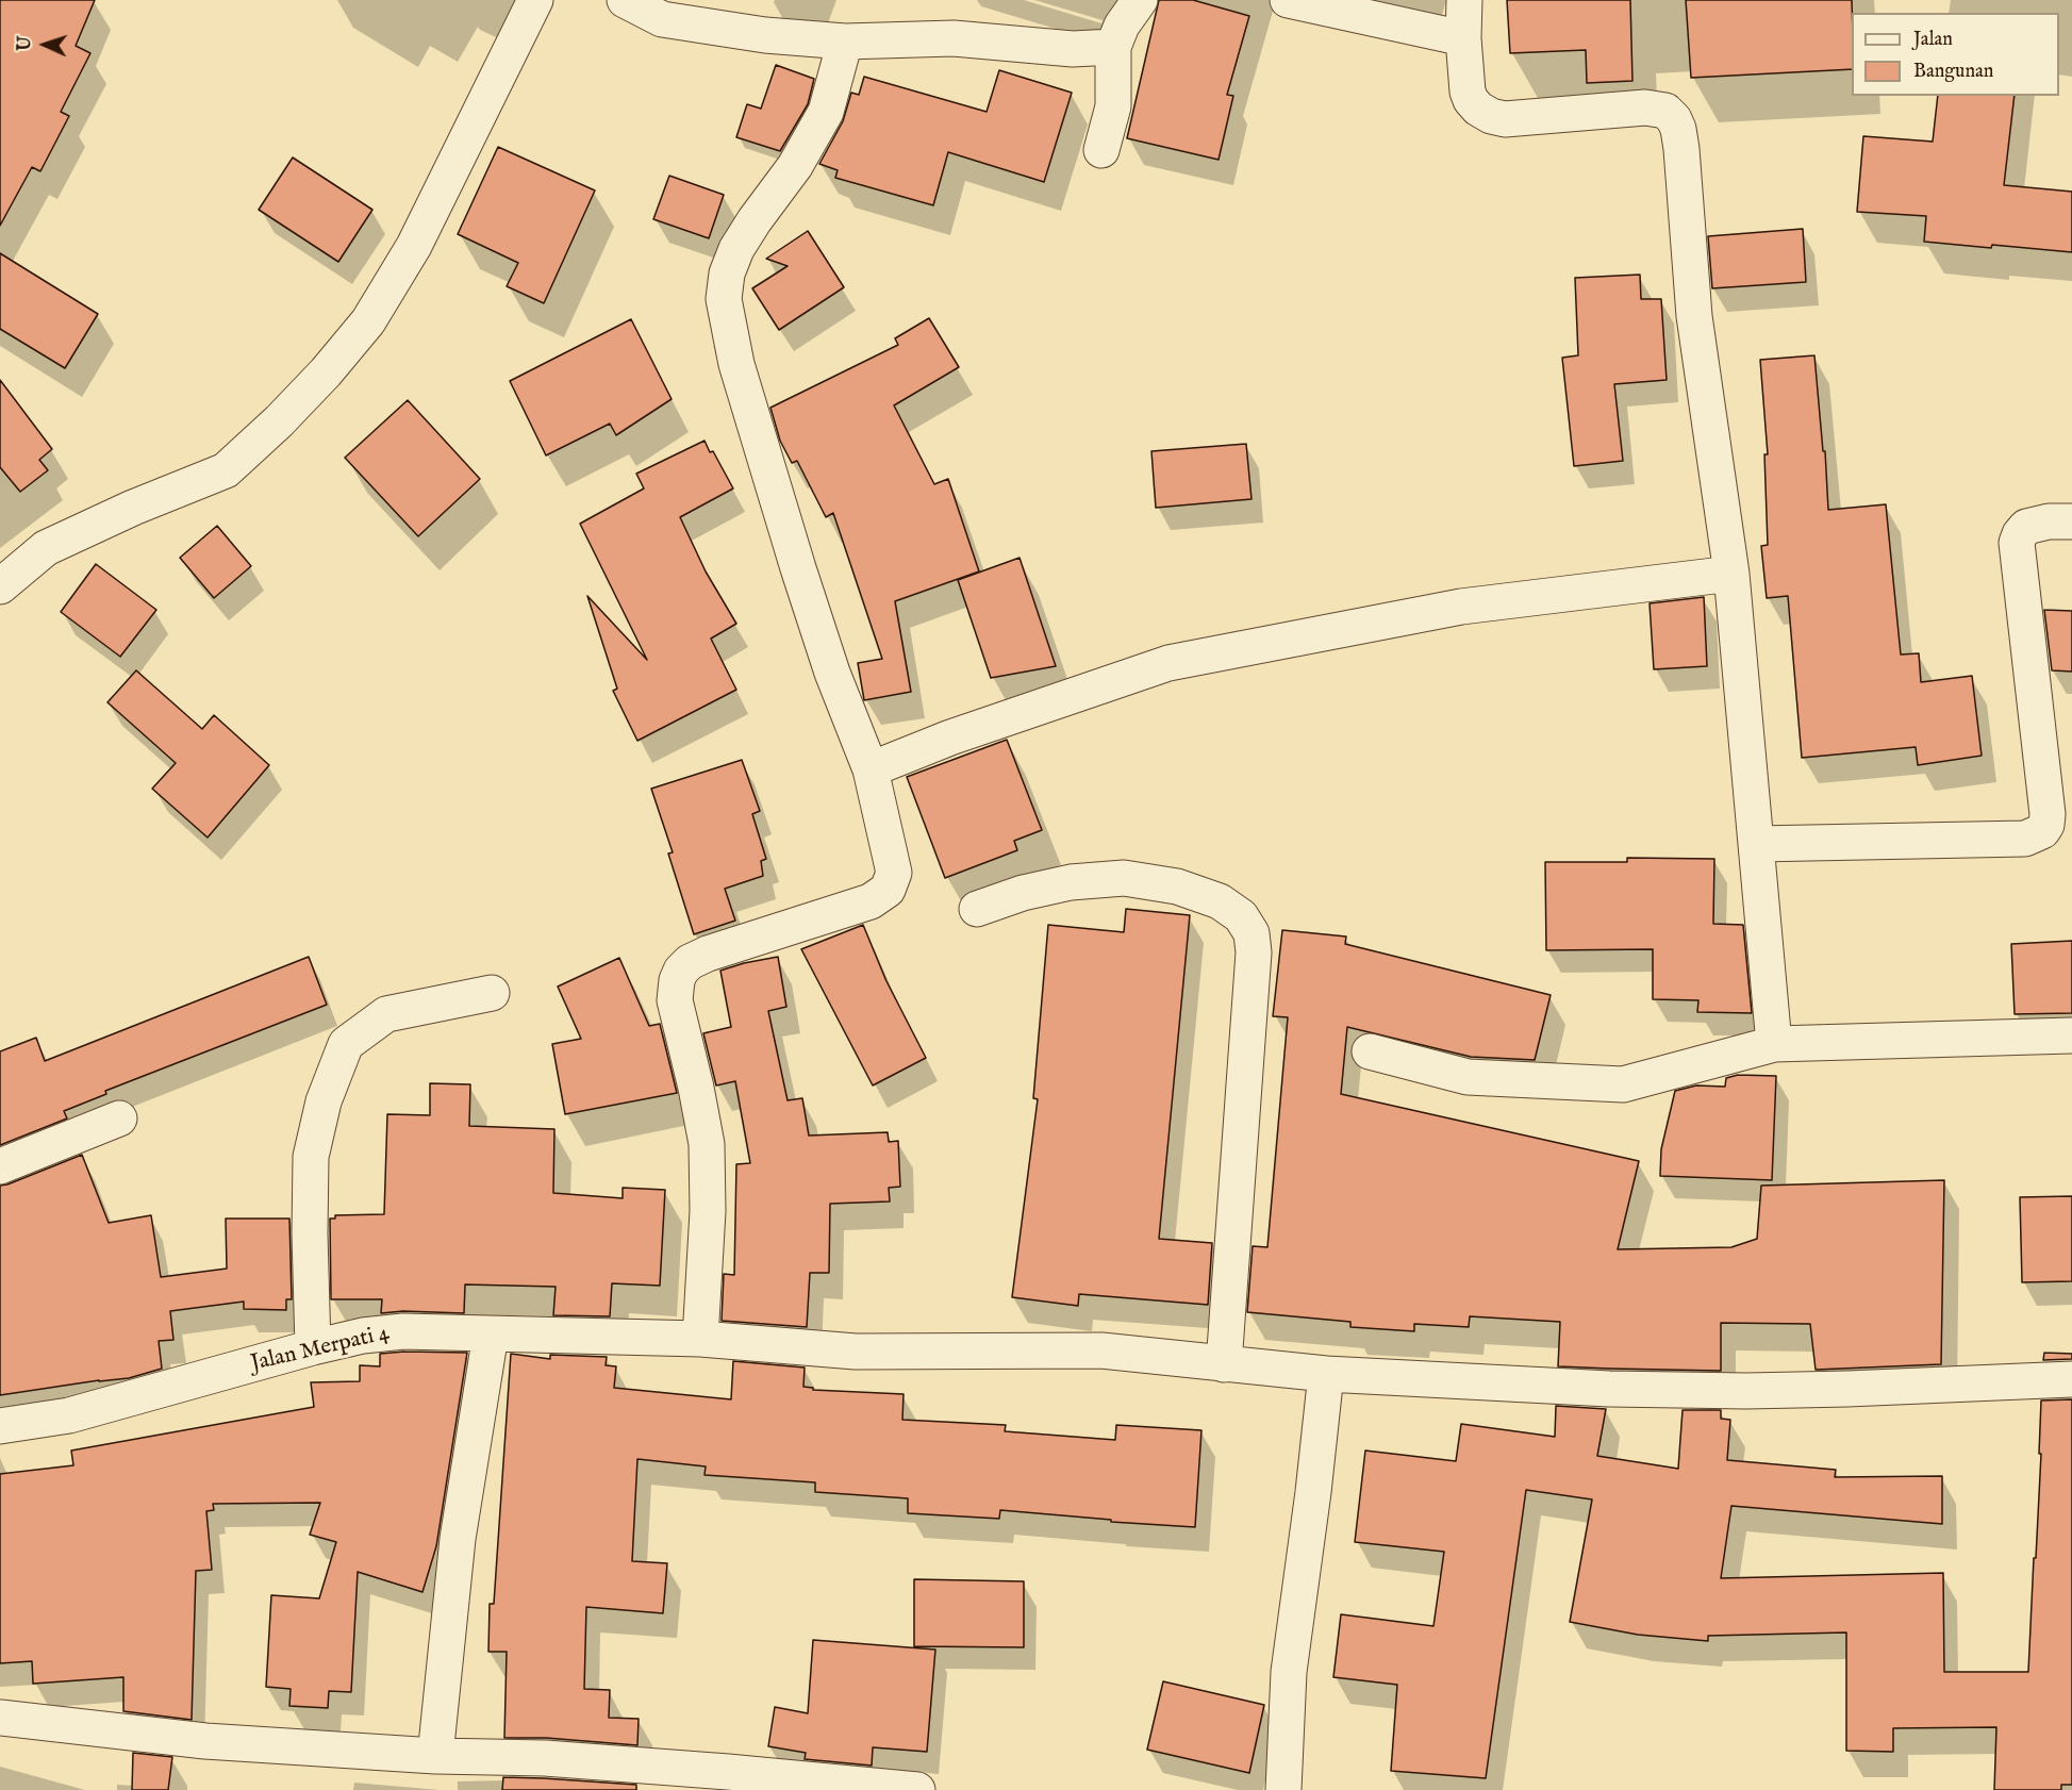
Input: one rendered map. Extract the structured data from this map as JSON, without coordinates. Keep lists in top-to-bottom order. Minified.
{"streets":{"street":["Jalan Merpati 4"]},"legend":["Jalan","Bangunan"],"north":"left"}
